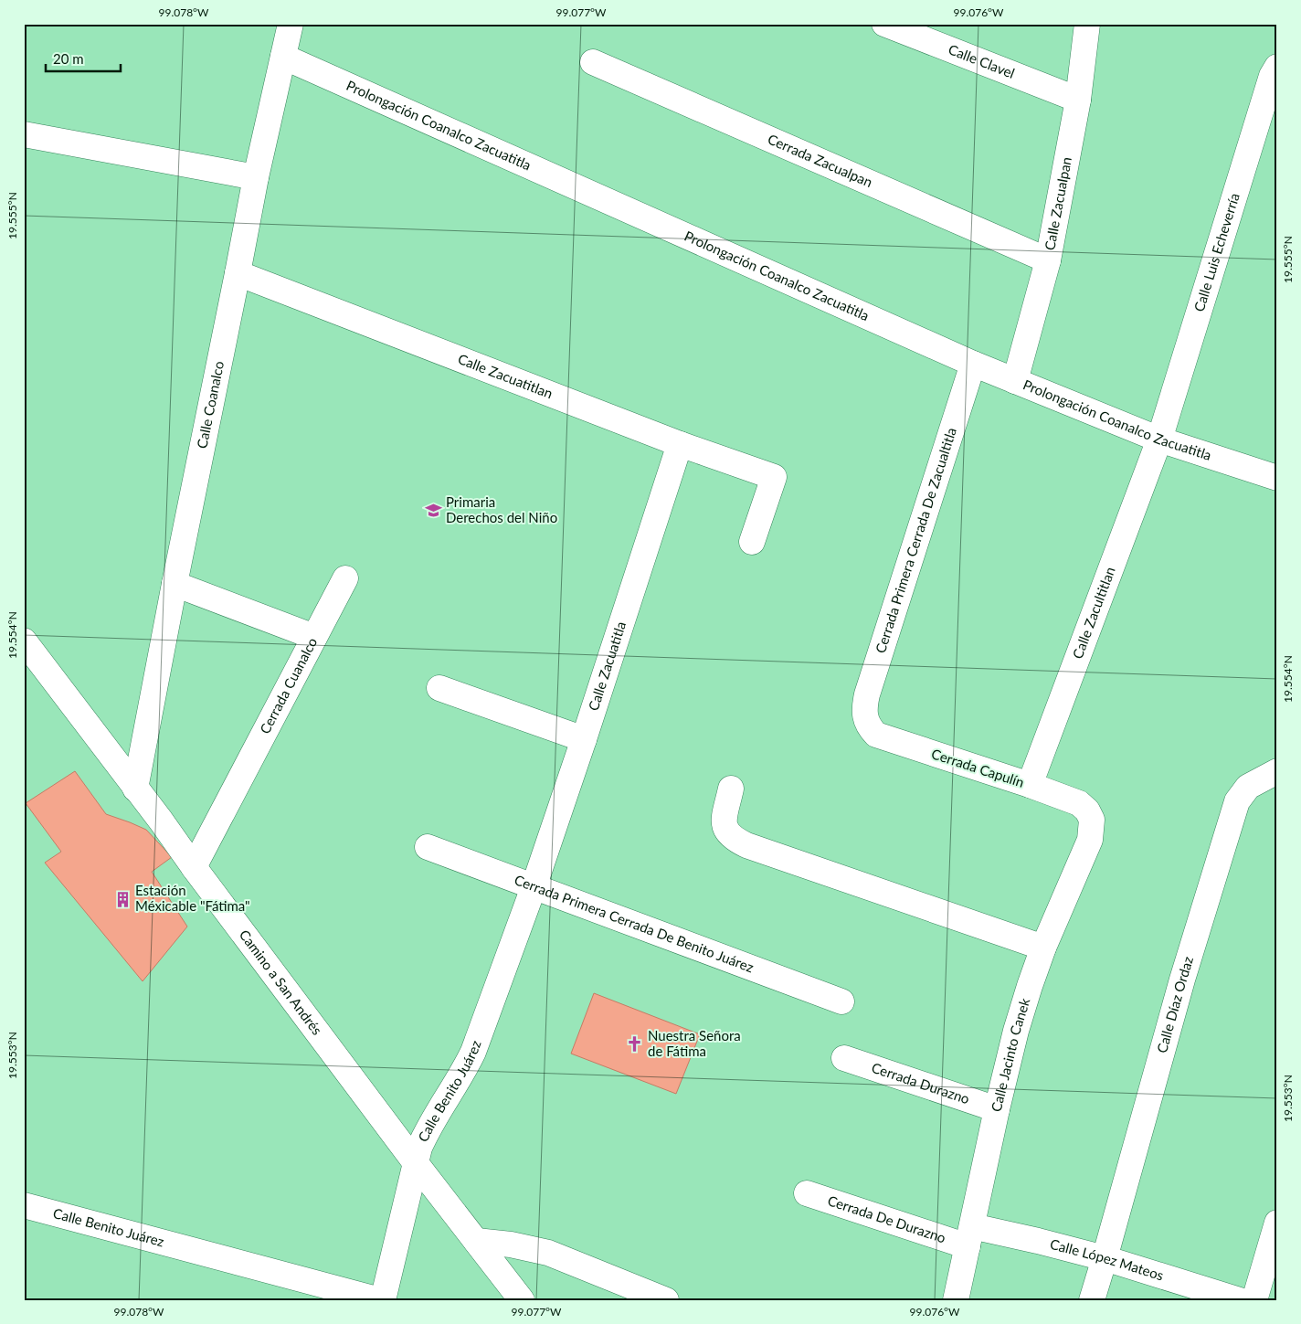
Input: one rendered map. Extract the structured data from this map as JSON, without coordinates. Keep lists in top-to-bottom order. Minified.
{"streets":{"street":["Calle Clavel","Prolongación Coanalco Zacuatitla","Cerrada Zacualpan","Calle Zacualpan","Calle Luis Echeverría","Calle Zacuatitlan","Calle Coanalco","Cerrada Primera Cerrada De Zacualtitla","Calle Zacultitlan","Calle Zacuatitla","Cerrada Cuanalco","Cerrada Capulín","Cerrada Primera Cerrada De Benito Juárez","Camino a San Andrés","Calle Díaz Ordaz","Calle Jacinto Canek","Cerrada Durazno","Calle Benito Juárez","Cerrada De Durazno","Calle López Mateos"]},"crossings":[["Calle Clavel","Calle Zacualpan"],["Prolongación Coanalco Zacuatitla","Calle Zacualpan"],["Prolongación Coanalco Zacuatitla","Calle Luis Echeverría"],["Prolongación Coanalco Zacuatitla","Calle Coanalco"],["Prolongación Coanalco Zacuatitla","Cerrada Primera Cerrada De Zacualtitla"],["Prolongación Coanalco Zacuatitla","Calle Zacultitlan"],["Cerrada Zacualpan","Calle Zacualpan"],["Calle Luis Echeverría","Calle Zacultitlan"],["Calle Zacuatitlan","Calle Coanalco"],["Calle Zacuatitlan","Calle Zacuatitla"],["Calle Coanalco","Cerrada Cuanalco"],["Calle Coanalco","Camino a San Andrés"],["Cerrada Primera Cerrada De Zacualtitla","Cerrada Capulín"],["Calle Zacultitlan","Cerrada Capulín"],["Calle Zacuatitla","Cerrada Primera Cerrada De Benito Juárez"],["Calle Zacuatitla","Calle Benito Juárez"],["Cerrada Cuanalco","Camino a San Andrés"],["Cerrada Capulín","Calle Jacinto Canek"],["Cerrada Primera Cerrada De Benito Juárez","Calle Benito Juárez"],["Camino a San Andrés","Calle Benito Juárez"],["Calle Díaz Ordaz","Calle López Mateos"],["Calle Jacinto Canek","Cerrada Durazno"],["Calle Jacinto Canek","Cerrada De Durazno"],["Calle Jacinto Canek","Calle López Mateos"],["Cerrada De Durazno","Calle López Mateos"]],"places":{"school or university":["Primaria Derechos del Niño"],"building":["Estación Méxicable \"Fátima\""],"church":["Nuestra Señora de Fátima"]},"scale_bar":"20 m","coordinates":["99.078°W","99.077°W","99.076°W","19.555°N","19.554°N","19.553°N"]}
